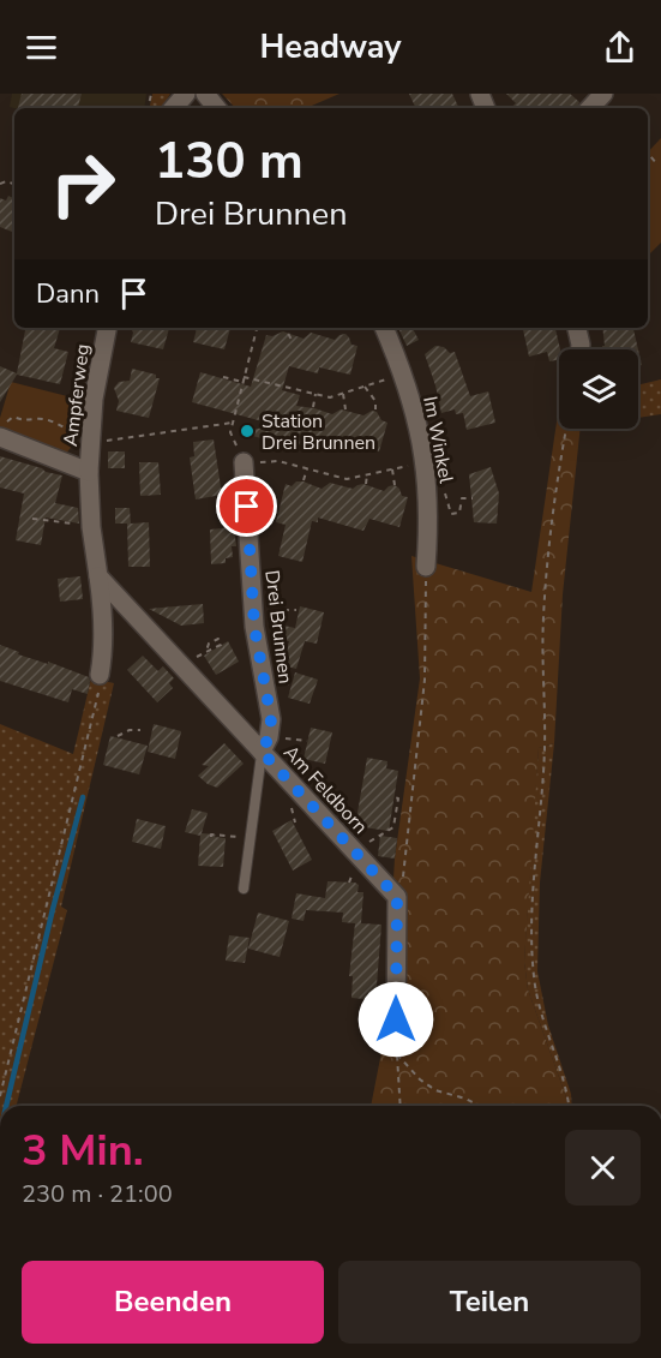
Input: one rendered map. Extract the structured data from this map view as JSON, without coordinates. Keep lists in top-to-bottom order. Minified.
{"streets":{"street":["Ampferweg","Im Winkel","Drei Brunnen","Am Feldborn"]},"crossings":[["Drei Brunnen","Am Feldborn"]],"places":["Station Drei Brunnen"],"page":{"header":"Headway","turn":["130 m","Drei Brunnen"],"then":"Dann","heading":["3 Min.","230 m · 21:00"],"buttons":["Beenden","Teilen"]}}
